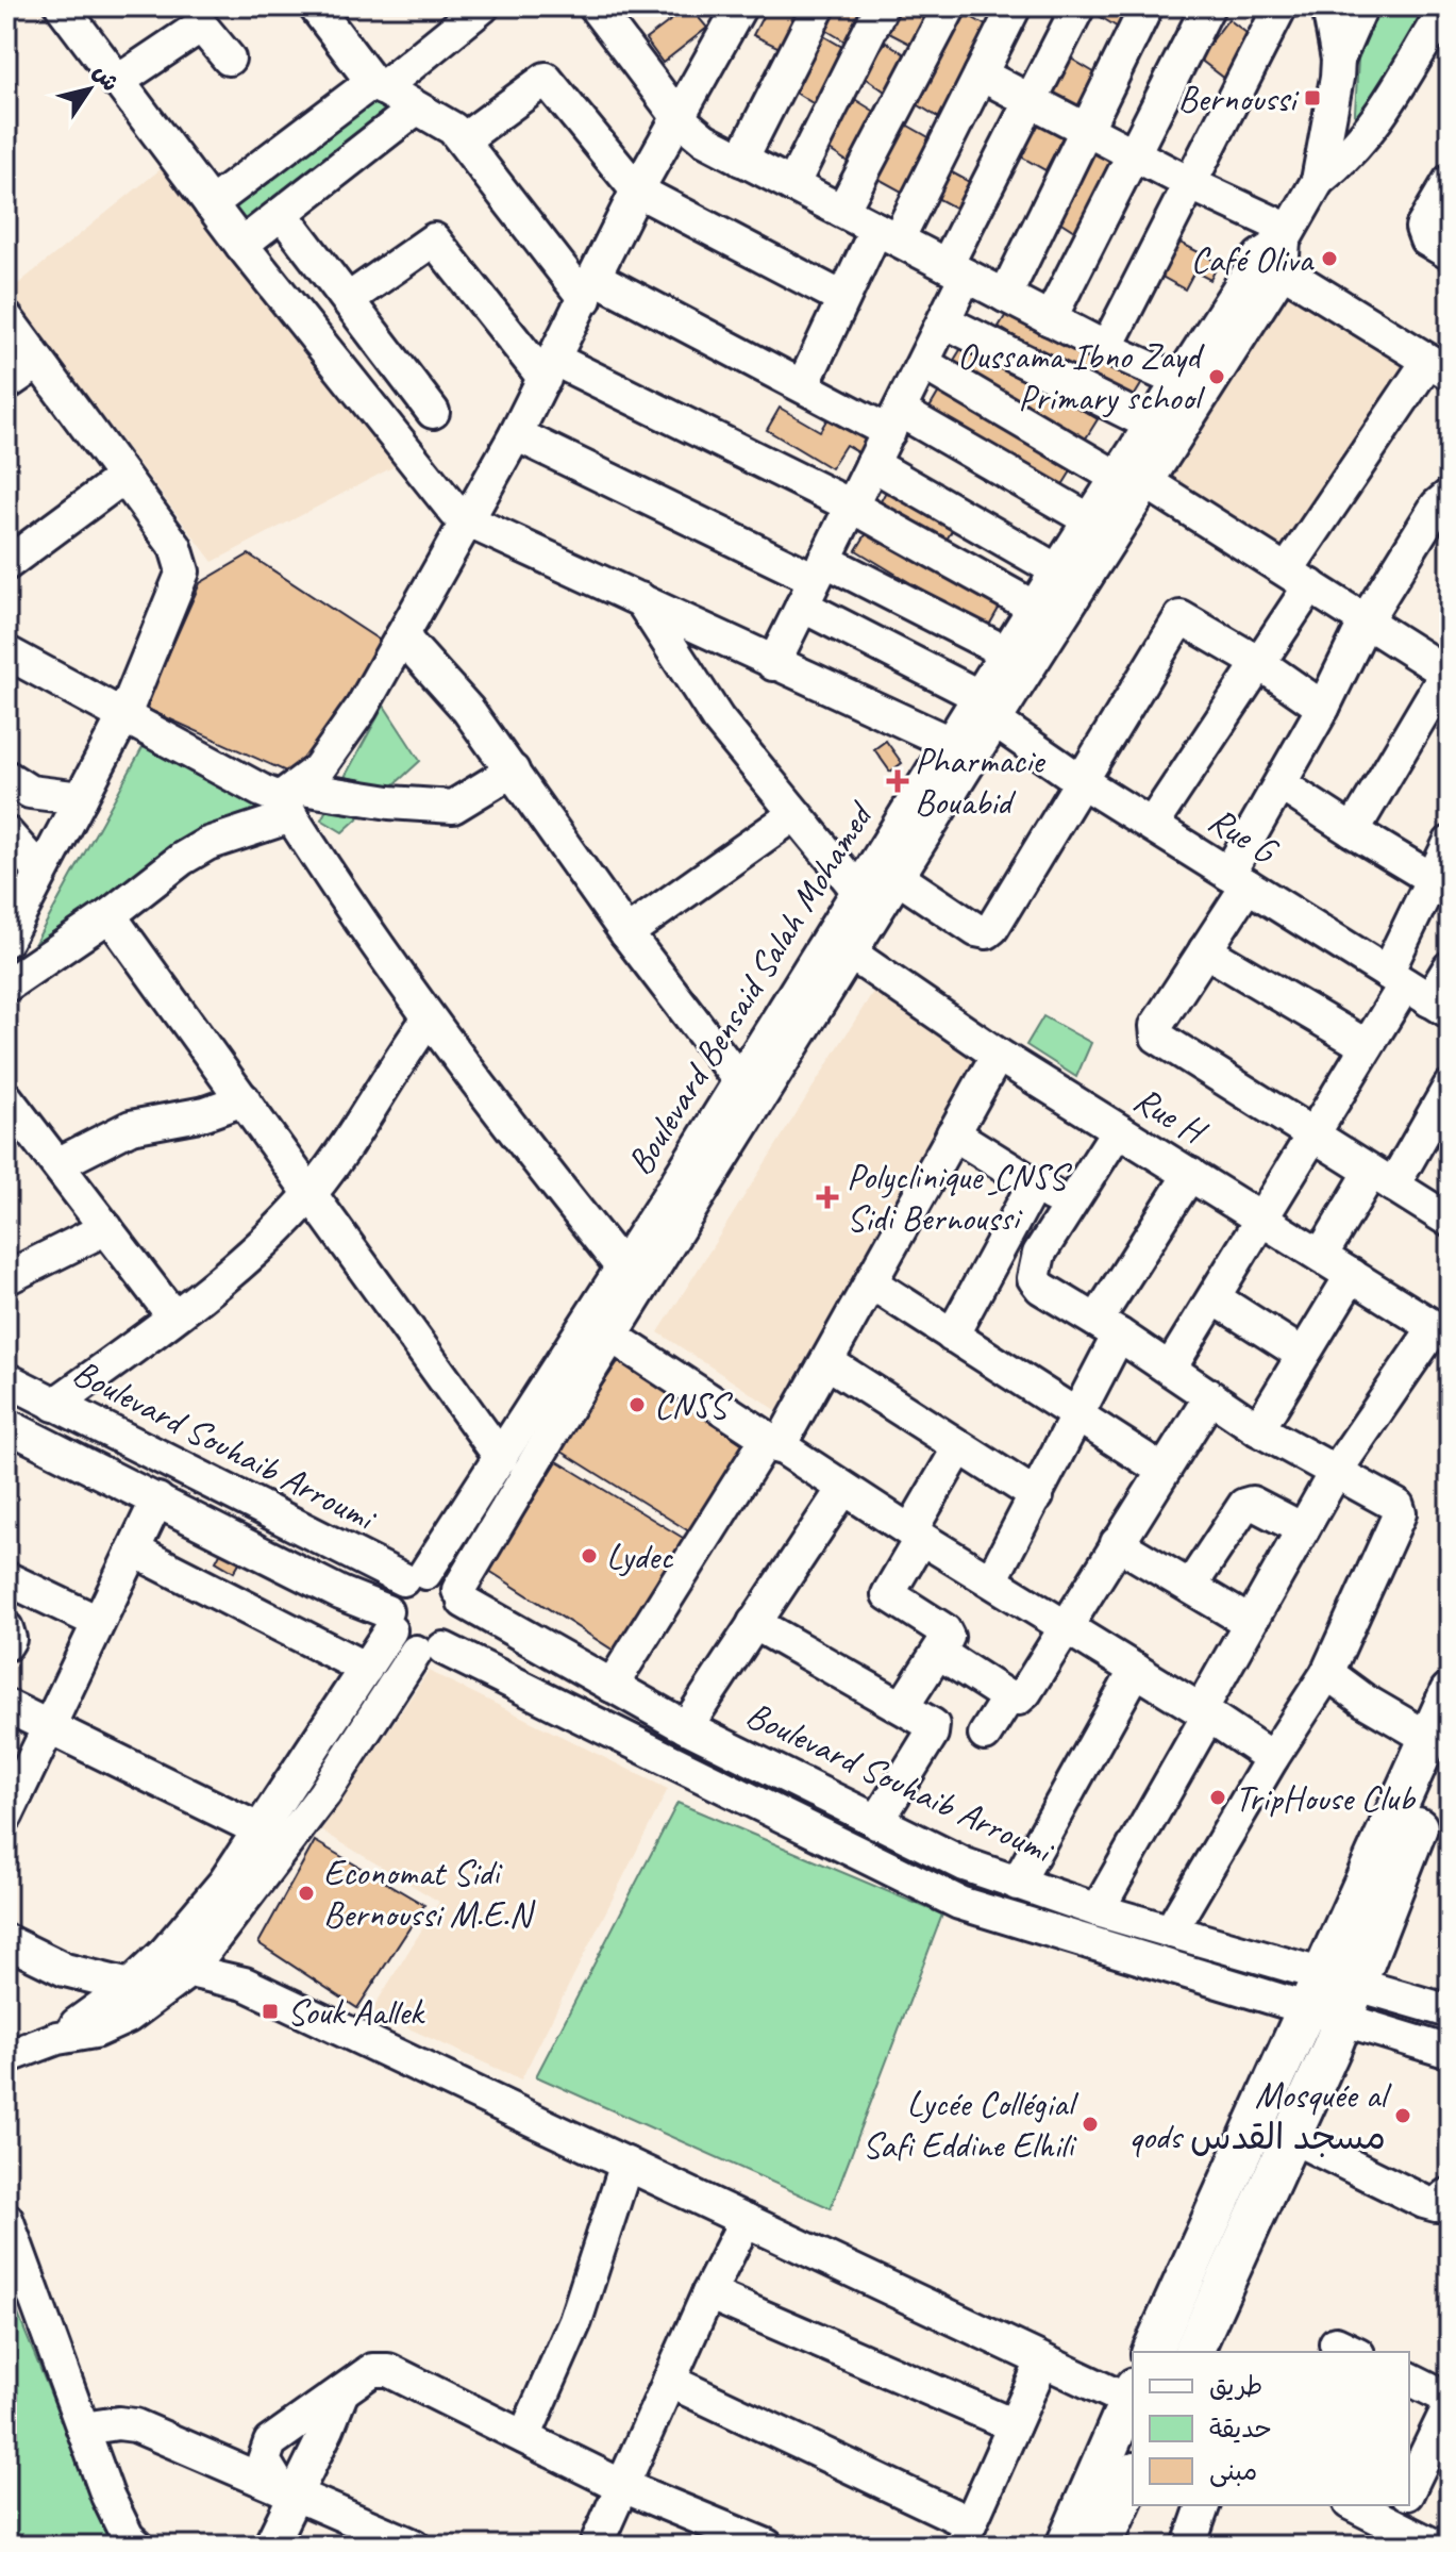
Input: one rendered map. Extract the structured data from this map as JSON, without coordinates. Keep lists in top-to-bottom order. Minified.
{"streets":{"street":["Rue G","Boulevard Bensaid Salah Mohamed","Rue H","Boulevard Souhaib Arroumi"]},"crossings":[["Rue G","Boulevard Bensaid Salah Mohamed"],["Boulevard Bensaid Salah Mohamed","Rue H"],["Boulevard Bensaid Salah Mohamed","Boulevard Souhaib Arroumi"]],"places":{"transit":["Bernoussi","Souk Aallek"],"other":["Café Oliva","Oussama Ibno Zayd Primary school","CNSS","Lydec","TripHouse Club","Economat Sidi Bernoussi M.E.N","Mosquée al qods مسجد القدس","Lycée Collégial Safi Eddine Elhili"],"health":["Pharmacie Bouabid","Polyclinique ِCNSS Sidi Bernoussi"]},"legend":["طريق","حديقة","مبنى"],"north":"top right"}
